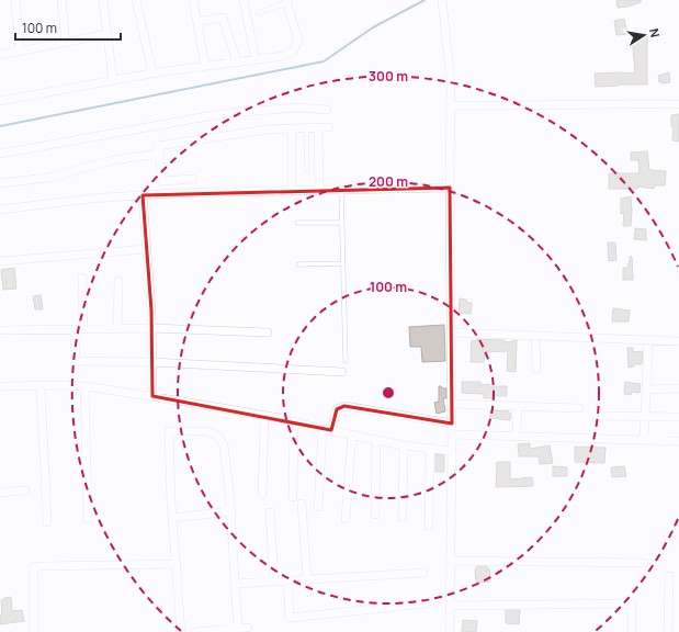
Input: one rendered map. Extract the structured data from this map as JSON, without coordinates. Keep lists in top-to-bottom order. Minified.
{"scale_bar":"100 m","north":"right","rings":["300 m","200 m","100 m"]}
